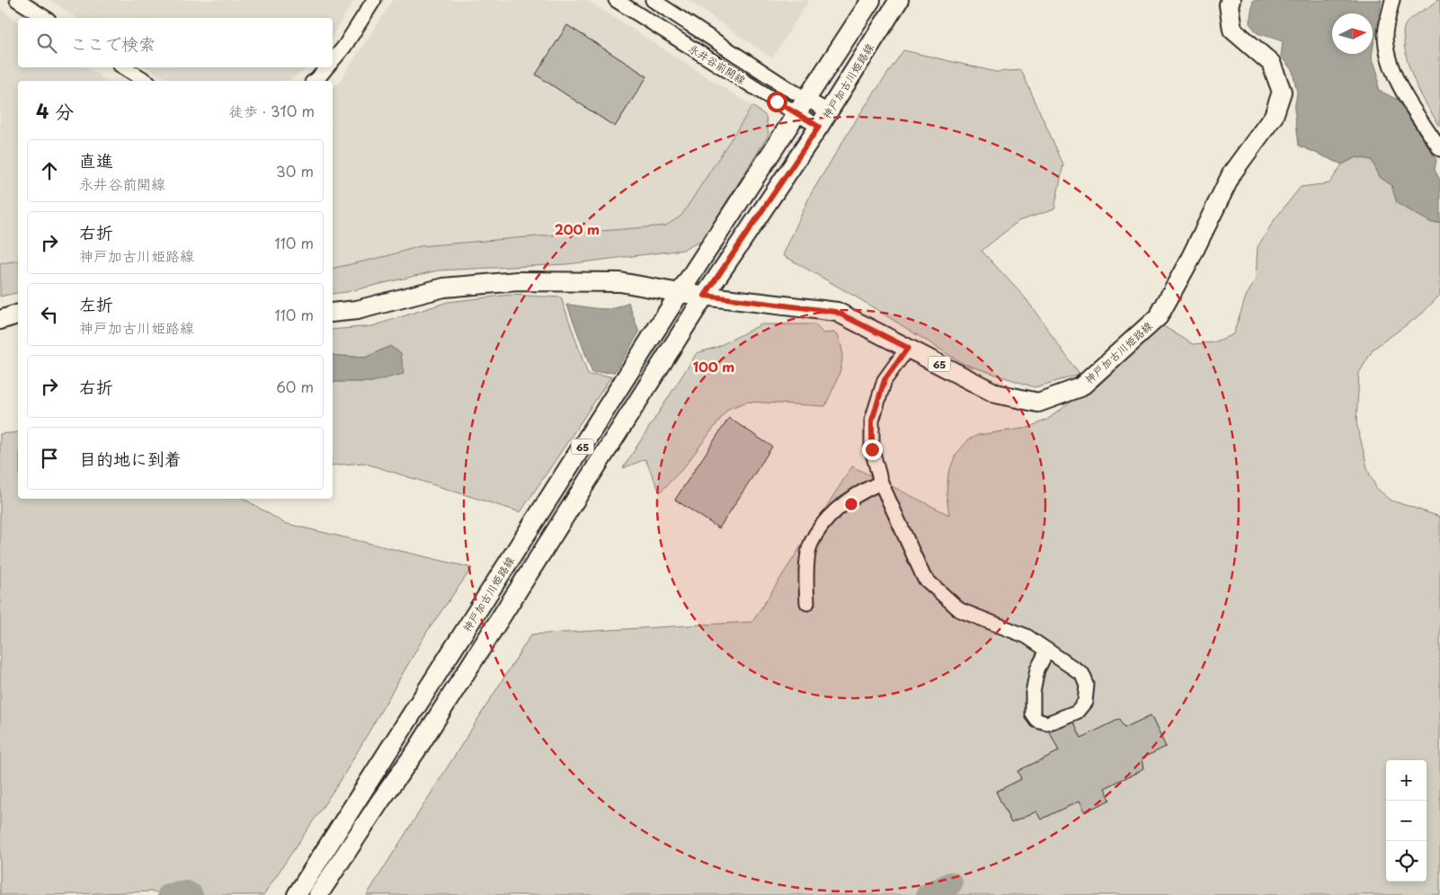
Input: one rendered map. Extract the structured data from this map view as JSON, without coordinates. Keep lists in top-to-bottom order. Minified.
{"streets":{"main road":["神戸加古川姫路線","65"],"street":["永井谷前開線"]},"crossings":[["永井谷前開線","神戸加古川姫路線"]],"north":"right","page":{"search":"ここで検索","heading":["4 分","徒歩 · 310 m"],"list":[["直進","永井谷前開線","30 m"],["右折","神戸加古川姫路線","110 m"],["左折","神戸加古川姫路線","110 m"],["右折","60 m"],"目的地に到着"],"map_buttons":["+","−"]},"rings":["200 m","100 m"]}
